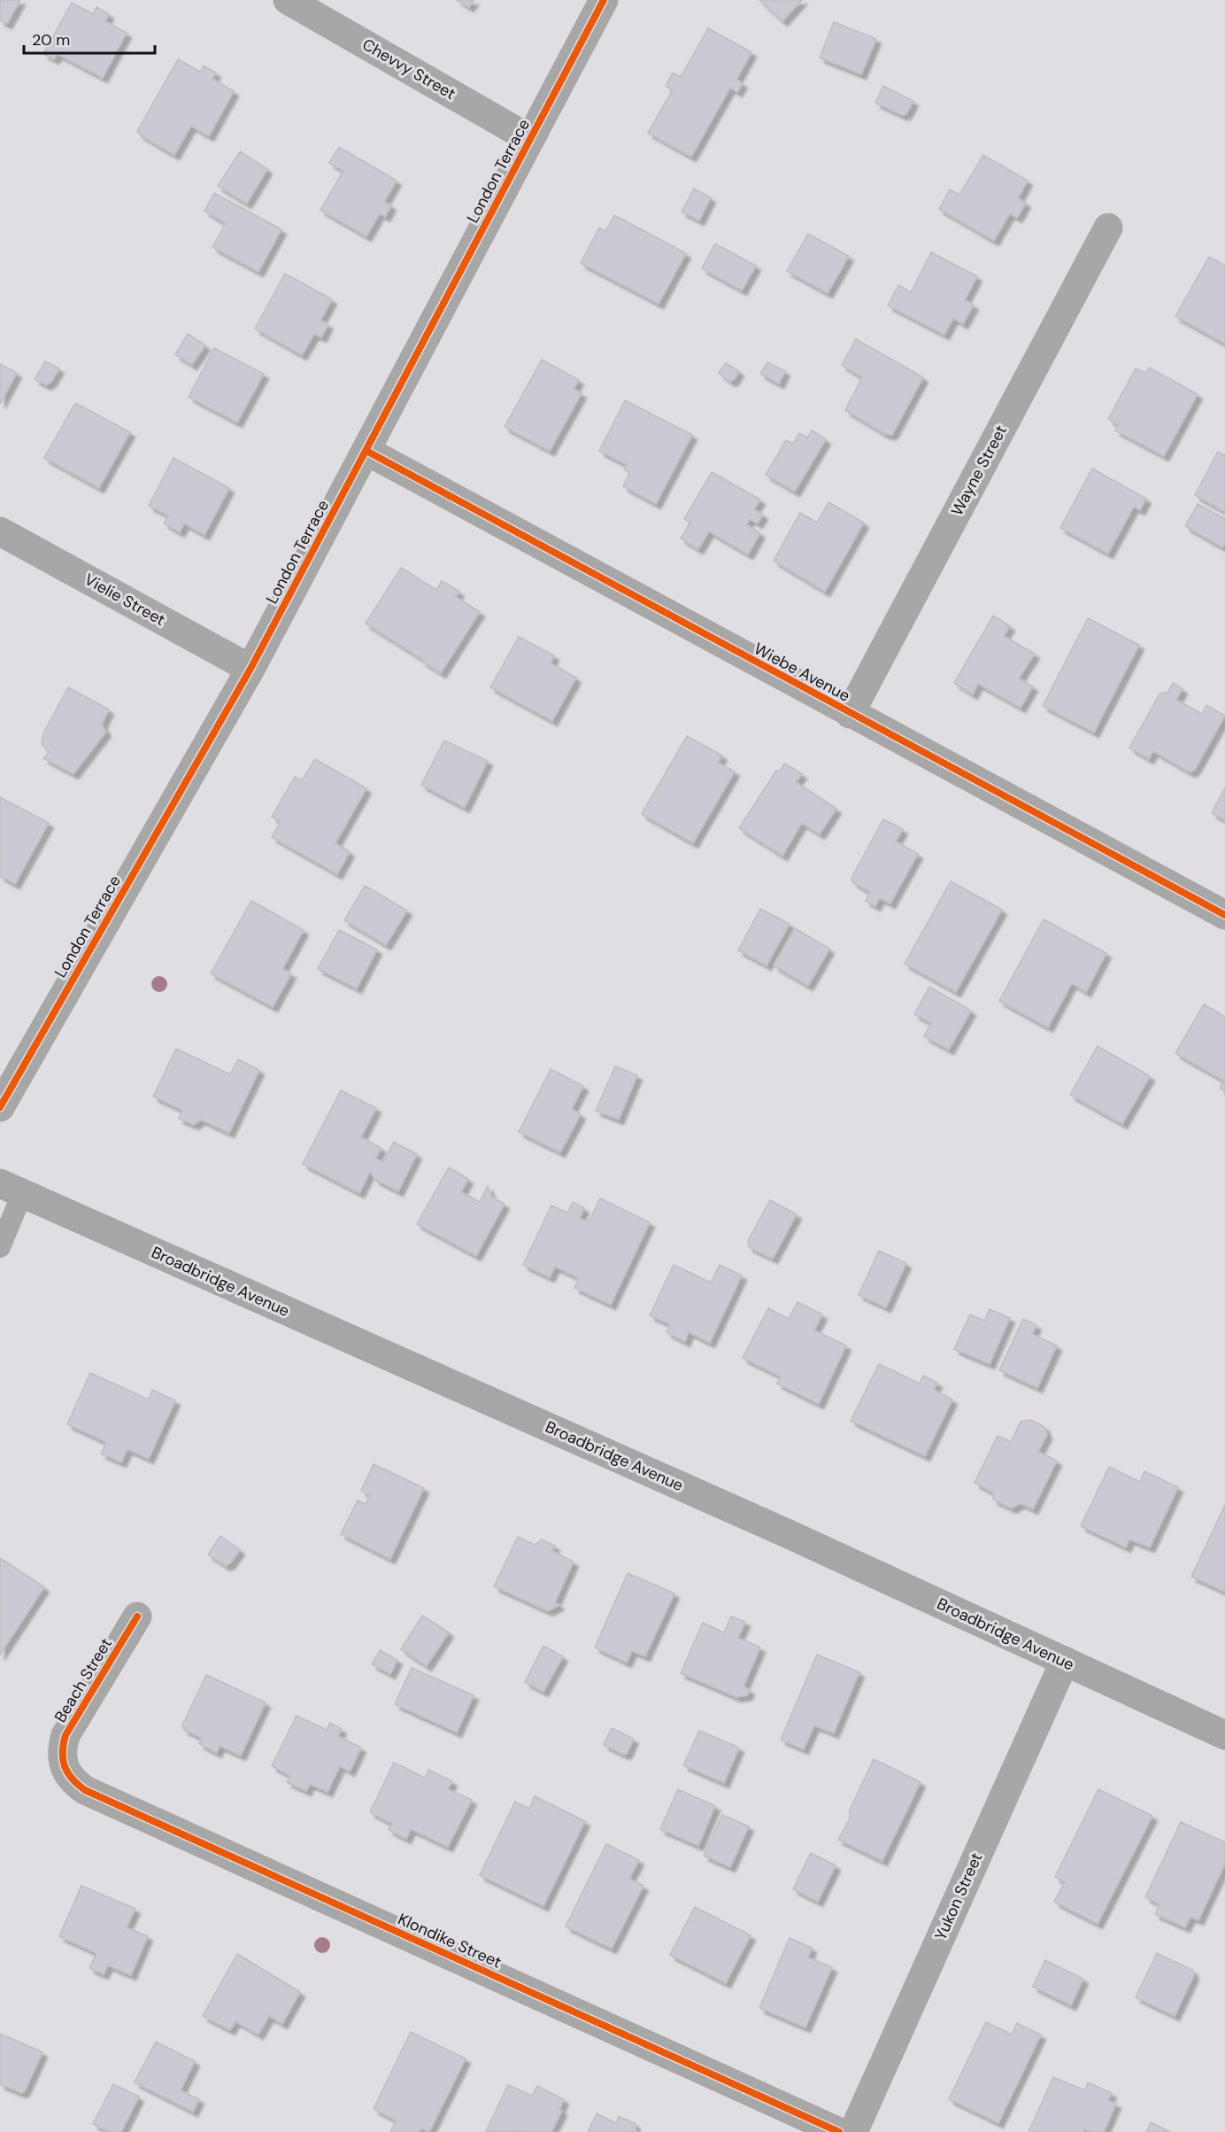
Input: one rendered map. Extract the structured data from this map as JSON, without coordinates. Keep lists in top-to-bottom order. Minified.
{"streets":{"main road":["Broadbridge Avenue"],"street":["Chevvy Street","London Terrace","Wayne Street","Vielie Street","Wiebe Avenue","Beach Street","Yukon Street","Klondike Street"]},"crossings":[["Chevvy Street","London Terrace"],["London Terrace","Vielie Street"],["London Terrace","Wiebe Avenue"],["Wayne Street","Wiebe Avenue"],["Broadbridge Avenue","Yukon Street"],["Beach Street","Klondike Street"]],"scale_bar":"20 m"}
